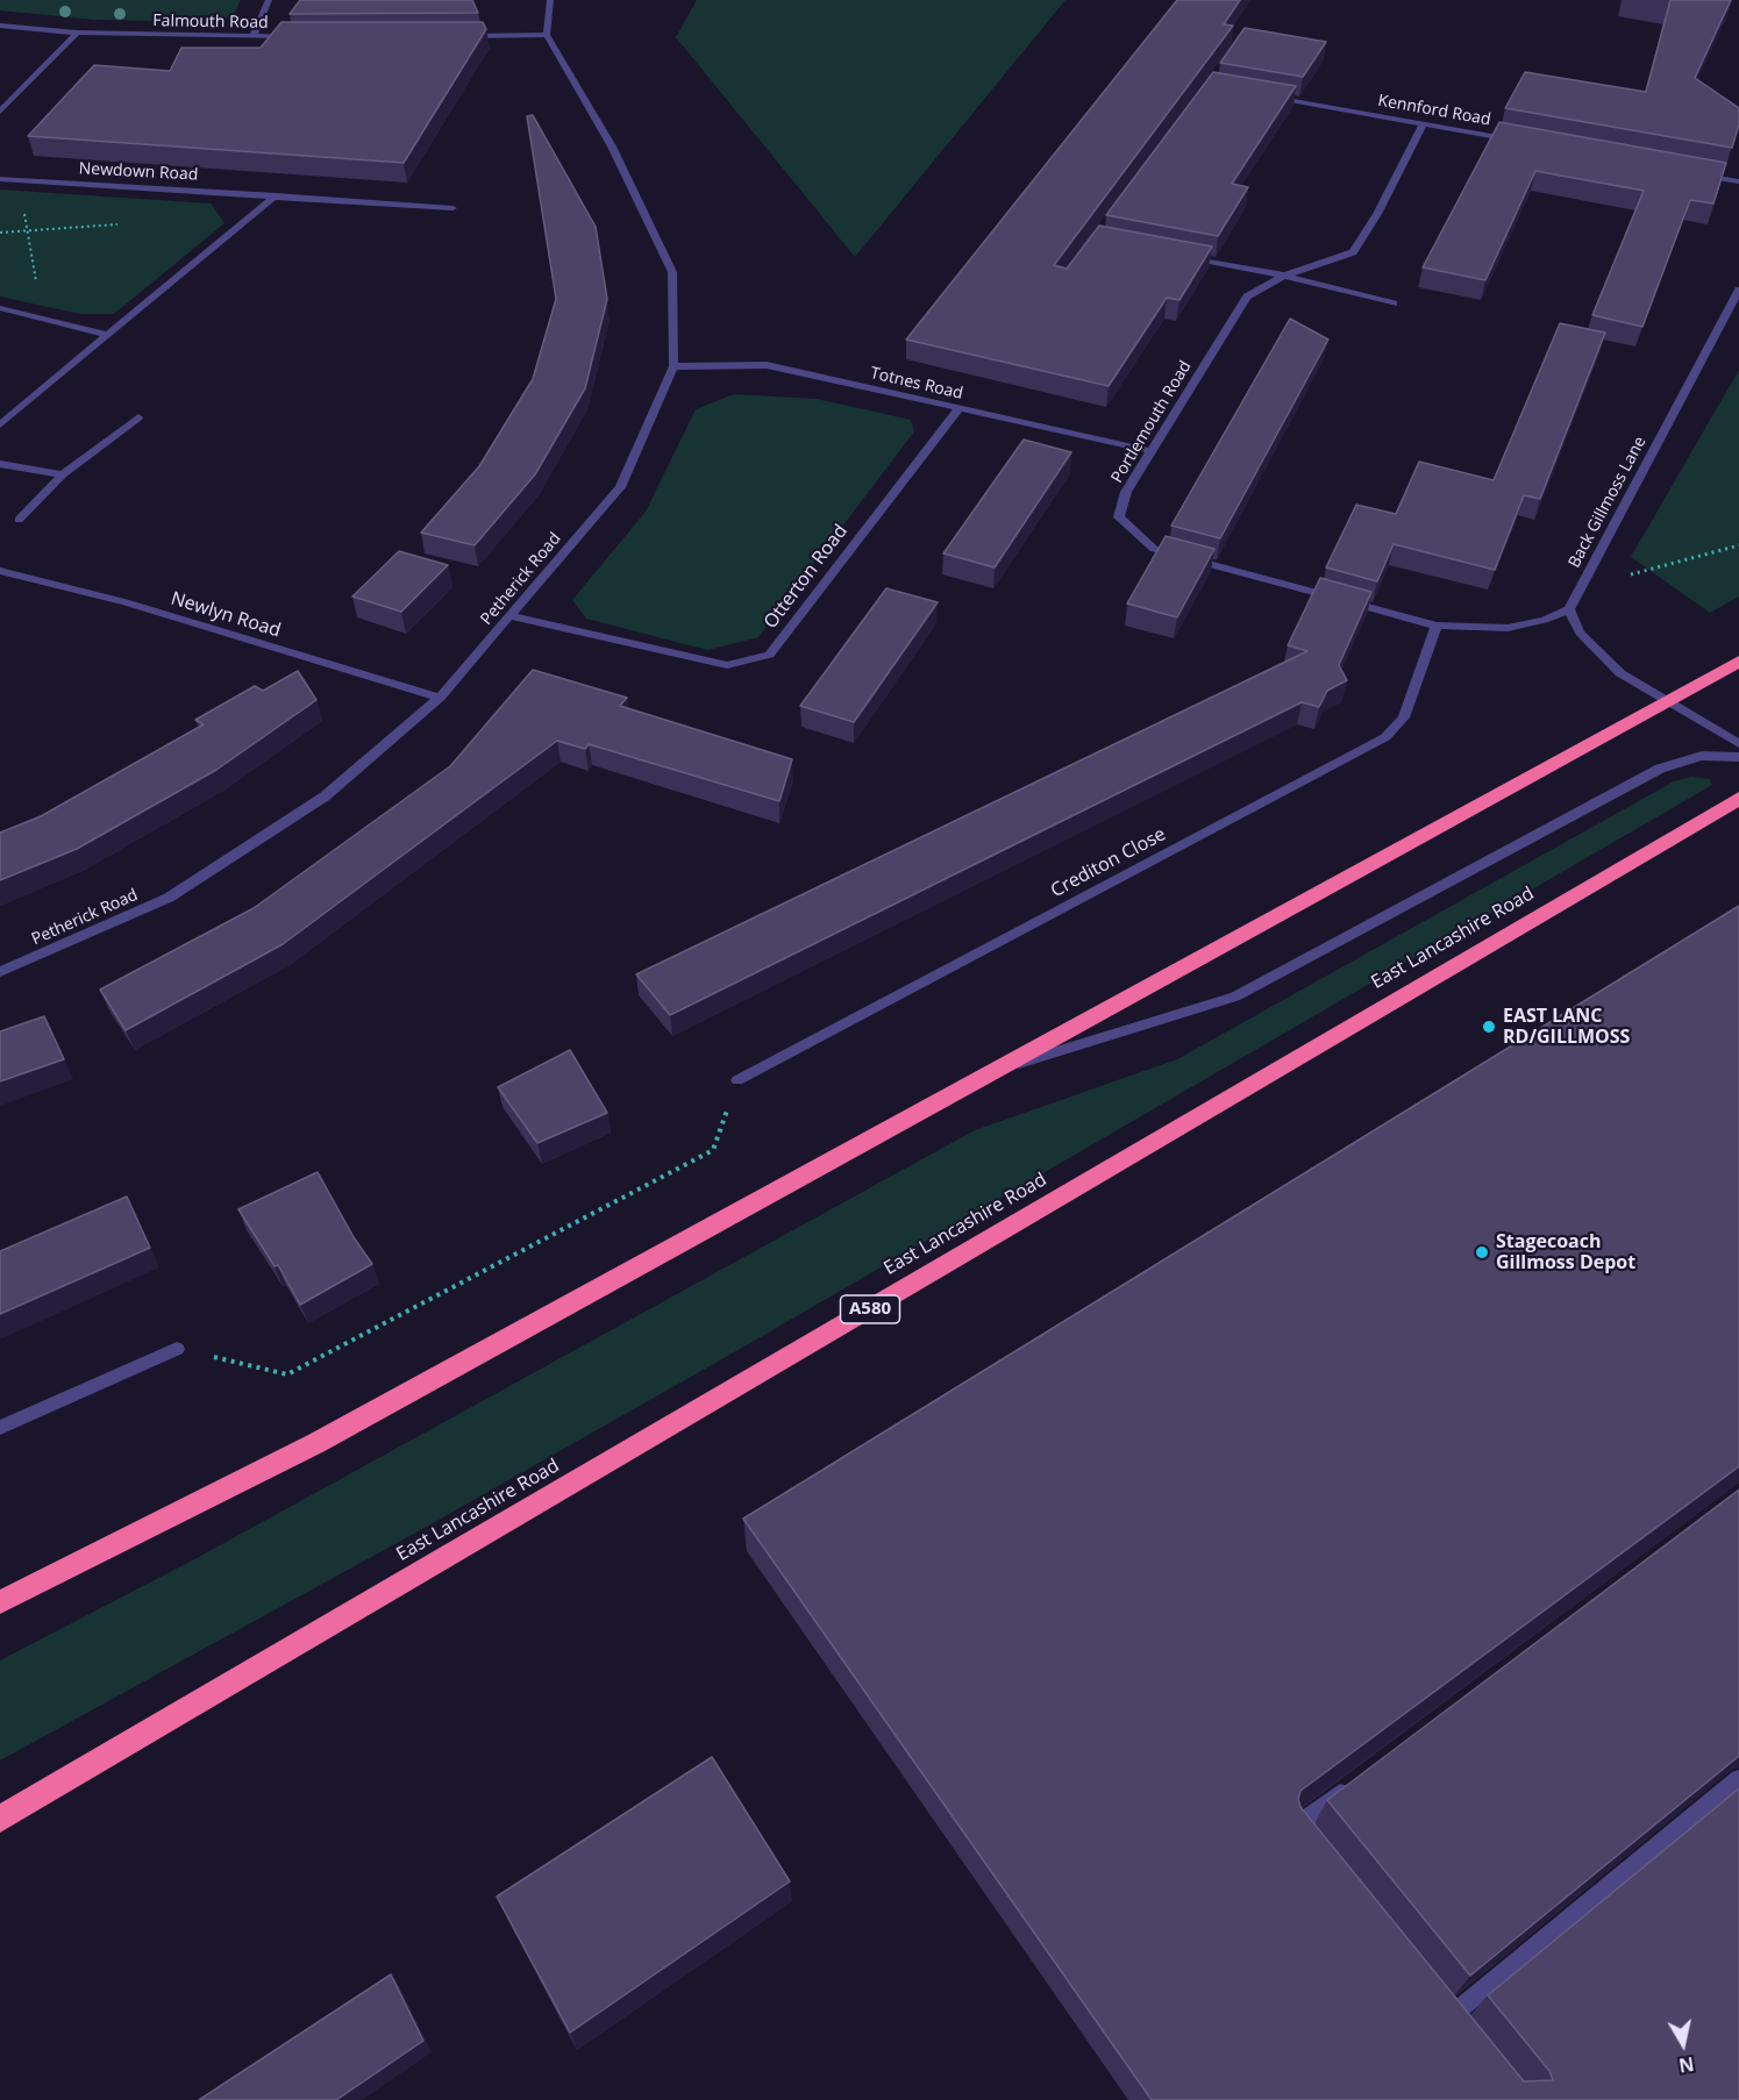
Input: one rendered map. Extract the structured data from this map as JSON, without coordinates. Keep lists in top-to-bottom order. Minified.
{"streets":{"highway":["East Lancashire Road","A580"],"street":["Falmouth Road","Kennford Road","Newdown Road","Totnes Road","Portlemouth Road","Back Gillmoss Lane","Otterton Road","Petherick Road","Newlyn Road","Crediton Close"]},"crossings":[["Kennford Road","Portlemouth Road"],["Totnes Road","Portlemouth Road"],["Totnes Road","Otterton Road"],["Totnes Road","Petherick Road"],["Portlemouth Road","Back Gillmoss Lane"],["Portlemouth Road","Crediton Close"],["Otterton Road","Petherick Road"],["Petherick Road","Newlyn Road"]],"places":["EAST LANC RD/GILLMOSS","Stagecoach Gillmoss Depot"],"north":"bottom"}
